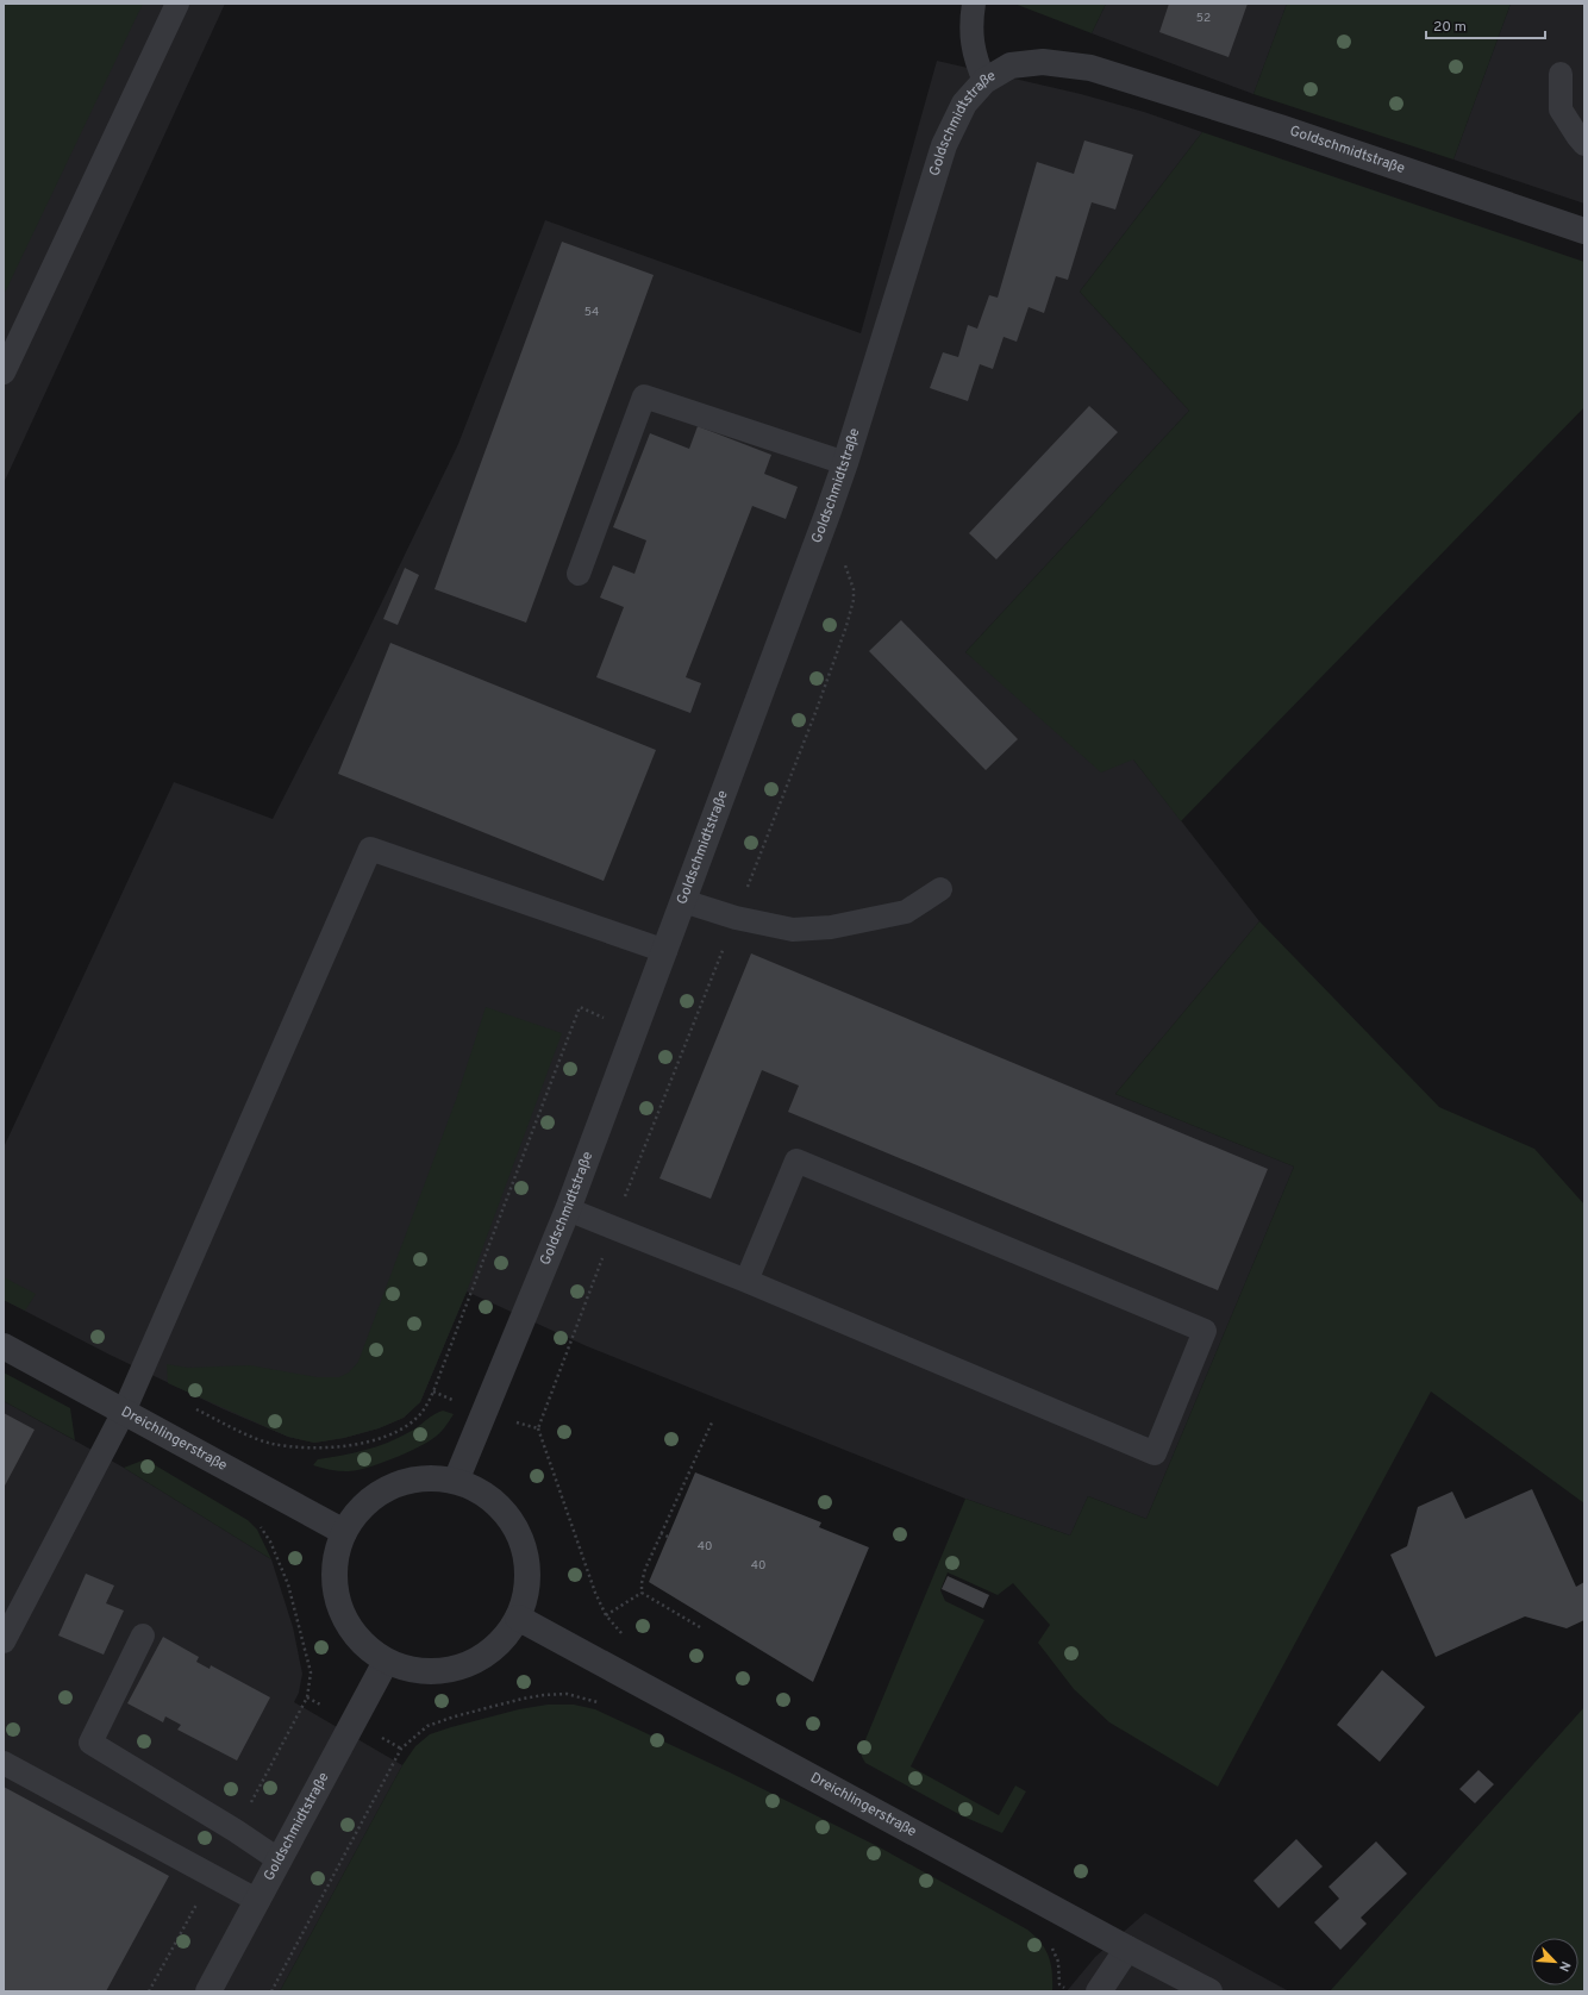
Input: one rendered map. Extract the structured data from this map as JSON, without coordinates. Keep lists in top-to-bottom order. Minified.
{"streets":{"street":["Goldschmidtstraße","Dreichlingerstraße"]},"house_numbers":["52","54","40","40"],"scale_bar":"20 m","north":"bottom right"}
